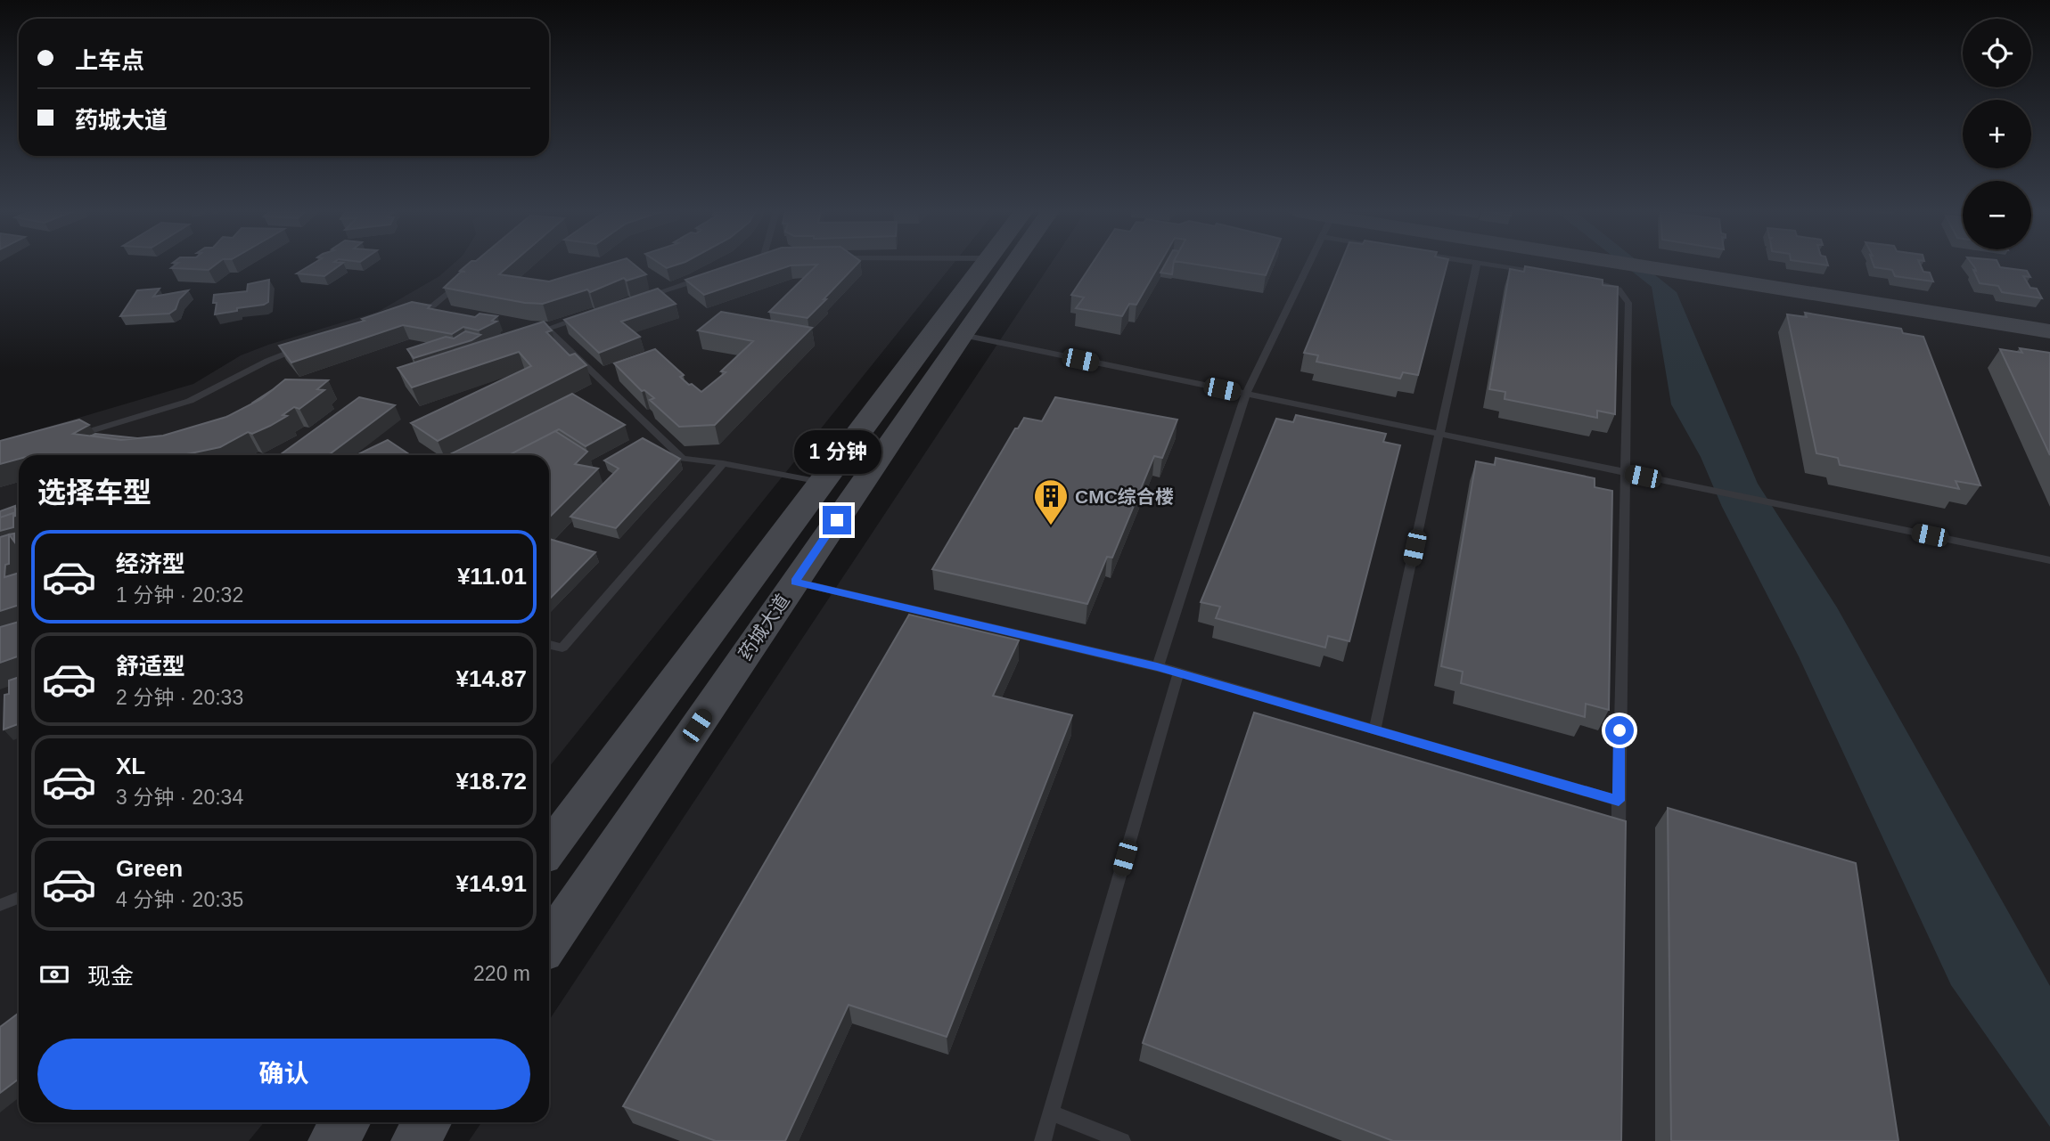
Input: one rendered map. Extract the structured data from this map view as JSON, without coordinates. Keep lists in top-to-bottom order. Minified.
{"streets":{"main road":["药城大道"]},"places":{"building":["CMC综合楼"]},"page":{"map_buttons":["+","−"],"banner":["上车点","药城大道"],"bubble":"1 分钟","heading":"选择车型","list":[{"name":"经济型","note":"1 分钟 · 20:32","value":"¥11.01"},{"name":"舒适型","note":"2 分钟 · 20:33","value":"¥14.87"},{"name":"XL","note":"3 分钟 · 20:34","value":"¥18.72"},{"name":"Green","note":"4 分钟 · 20:35","value":"¥14.91"}],"pay":["现金","220 m"],"buttons":"确认"}}
